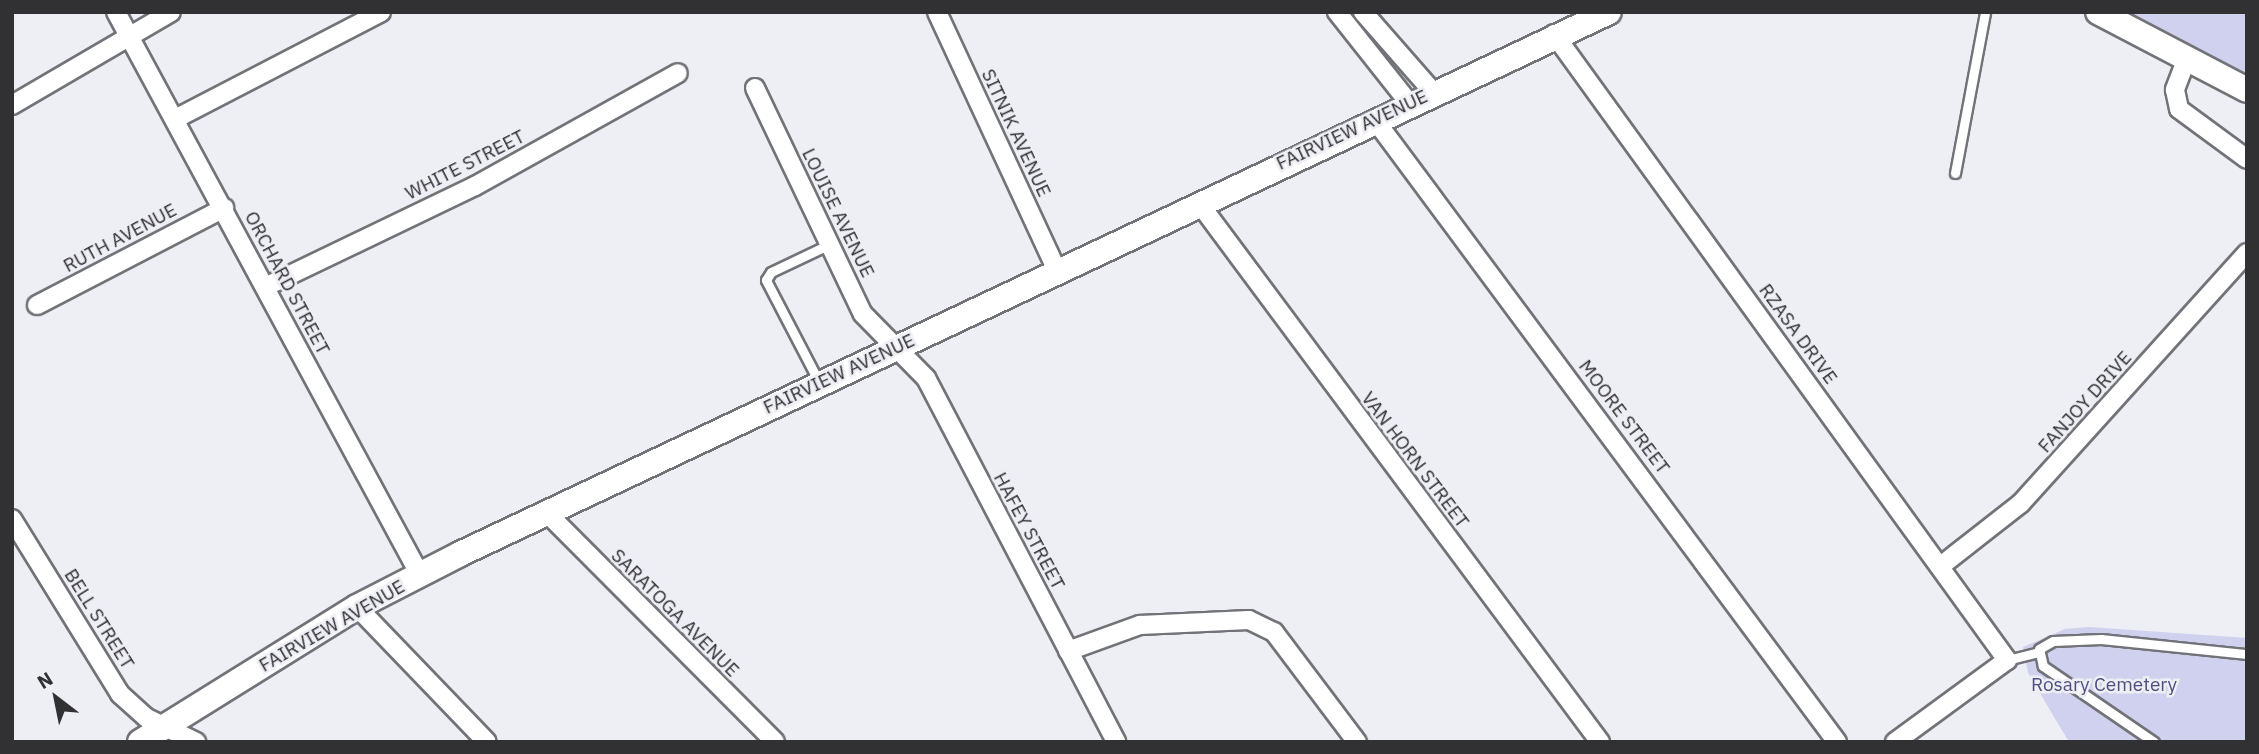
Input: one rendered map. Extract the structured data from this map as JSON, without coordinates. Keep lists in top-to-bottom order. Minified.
{"streets":{"main road":["FAIRVIEW AVENUE"],"street":["SITNIK AVENUE","WHITE STREET","LOUISE AVENUE","RUTH AVENUE","ORCHARD STREET","RZASA DRIVE","FANJOY DRIVE","MOORE STREET","VAN HORN STREET","HAFEY STREET","SARATOGA AVENUE","BELL STREET"]},"crossings":[["FAIRVIEW AVENUE","SITNIK AVENUE"],["FAIRVIEW AVENUE","LOUISE AVENUE"],["FAIRVIEW AVENUE","ORCHARD STREET"],["FAIRVIEW AVENUE","RZASA DRIVE"],["FAIRVIEW AVENUE","MOORE STREET"],["FAIRVIEW AVENUE","VAN HORN STREET"],["FAIRVIEW AVENUE","HAFEY STREET"],["FAIRVIEW AVENUE","SARATOGA AVENUE"],["FAIRVIEW AVENUE","BELL STREET"],["WHITE STREET","ORCHARD STREET"],["LOUISE AVENUE","HAFEY STREET"],["RUTH AVENUE","ORCHARD STREET"],["RZASA DRIVE","FANJOY DRIVE"]],"parks":["Rosary Cemetery"],"north":"top left"}
